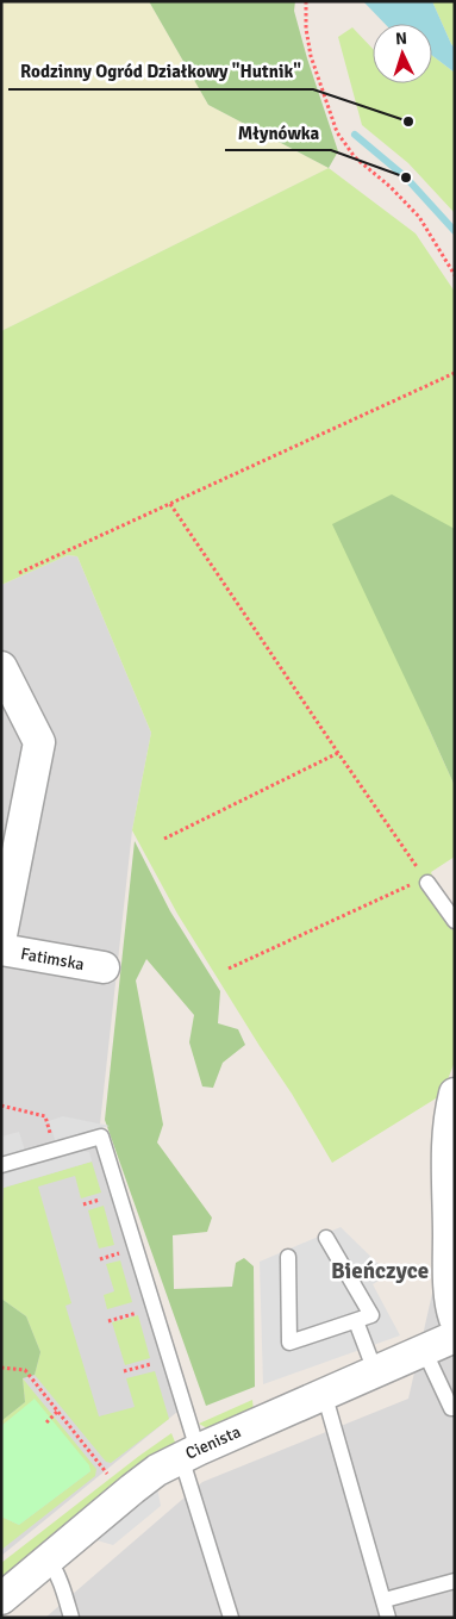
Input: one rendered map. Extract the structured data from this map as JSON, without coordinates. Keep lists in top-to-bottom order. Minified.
{"streets":{"street":["Fatimska","Cienista"]},"districts":["Bieńczyce"],"places":["Rodzinny Ogród Działkowy \"Hutnik\"","Młynówka"],"north":"top"}
